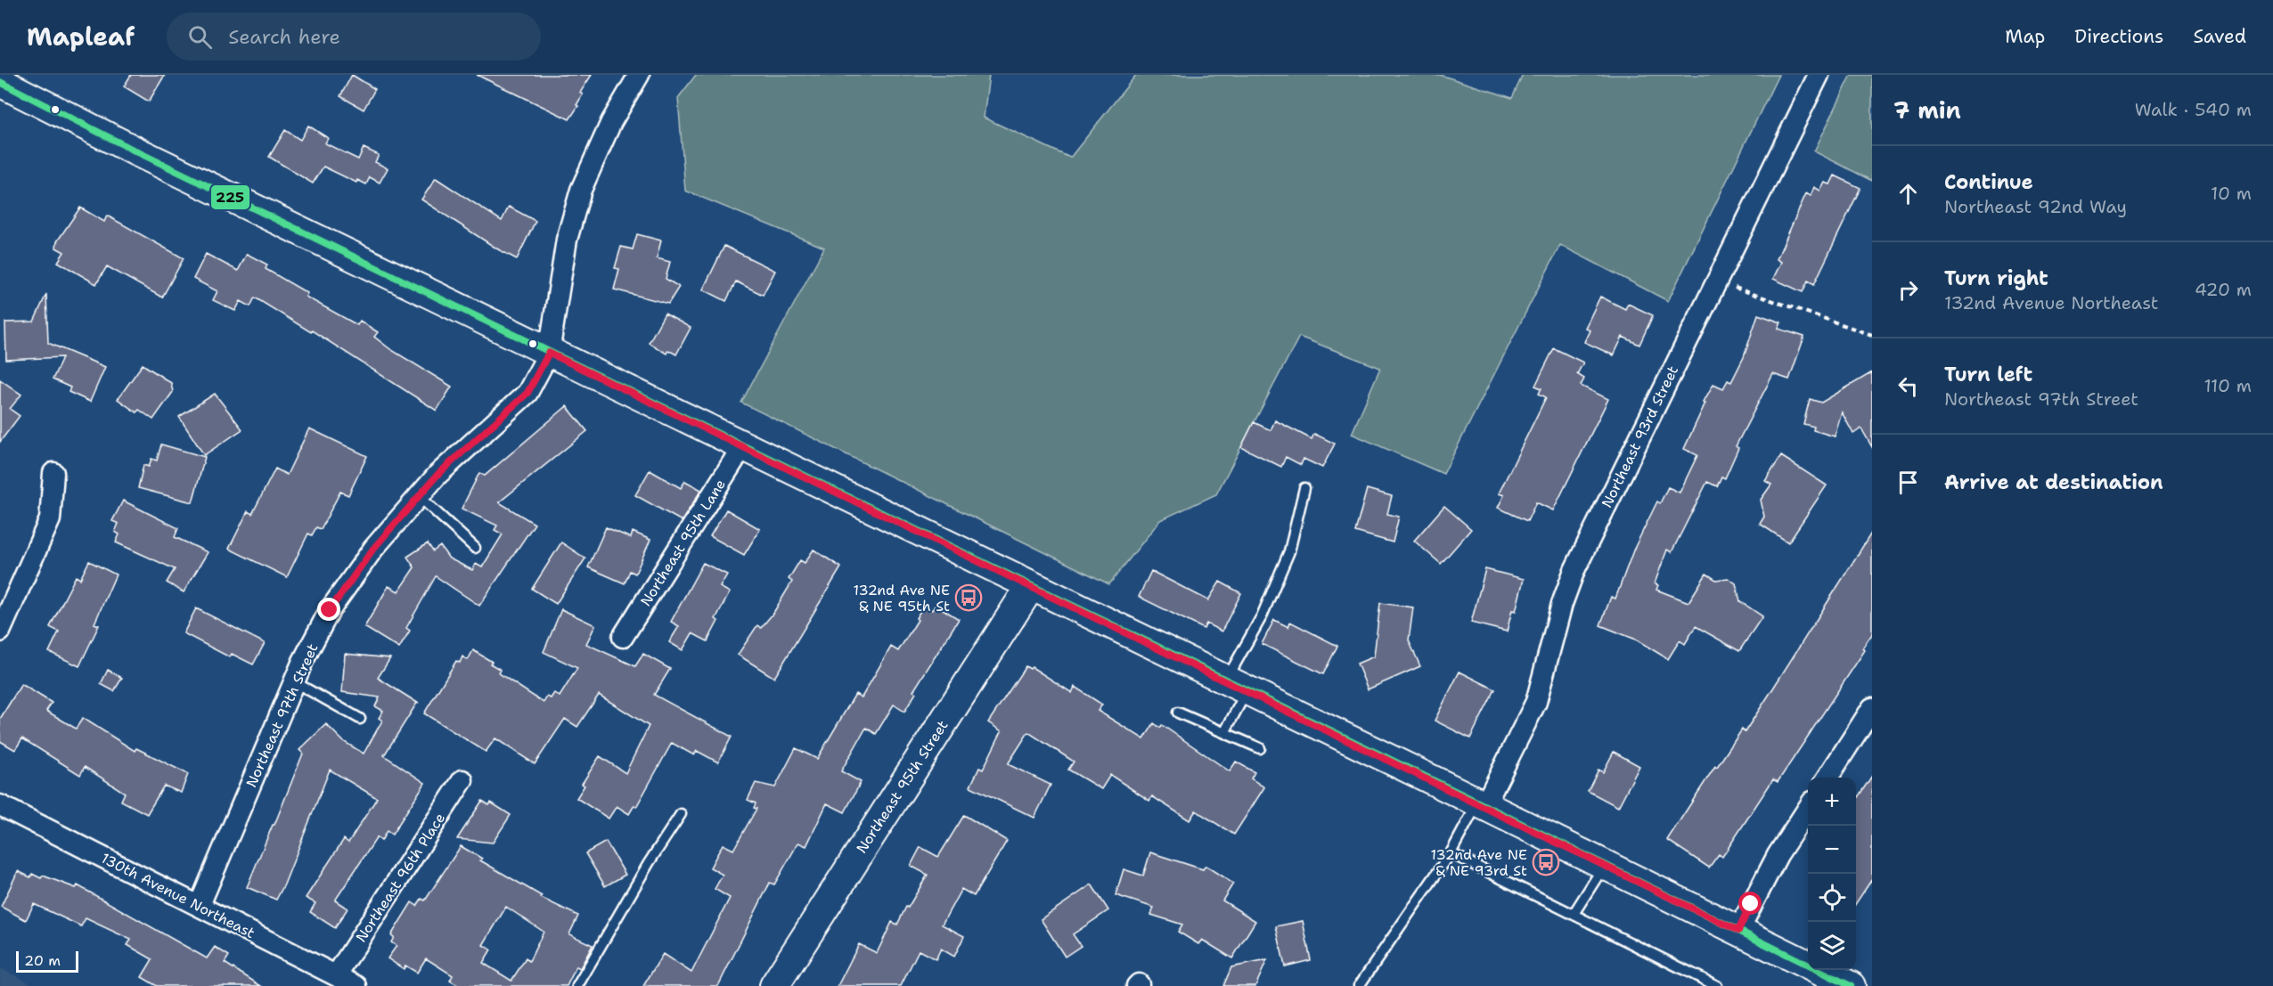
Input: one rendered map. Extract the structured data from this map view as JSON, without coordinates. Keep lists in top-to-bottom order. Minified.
{"streets":{"street":["Northeast 93rd Street","Northeast 95th Lane","Northeast 97th Street","Northeast 95th Street","Northeast 96th Place","130th Avenue Northeast"]},"crossings":[["Northeast 97th Street","130th Avenue Northeast"],["Northeast 96th Place","130th Avenue Northeast"]],"places":{"bus stop":["132nd Ave NE & NE 95th St","132nd Ave NE & NE 93rd St"]},"lines":["transit line 225"],"scale_bar":"20 m","page":{"header":"Mapleaf","search":"Search here","nav":["Map","Directions","Saved"],"heading":["7 min","Walk · 540 m"],"list":[["Continue","Northeast 92nd Way","10 m"],["Turn right","132nd Avenue Northeast","420 m"],["Turn left","Northeast 97th Street","110 m"],"Arrive at destination"],"map_buttons":["+","−"],"scale":"20 m"}}
